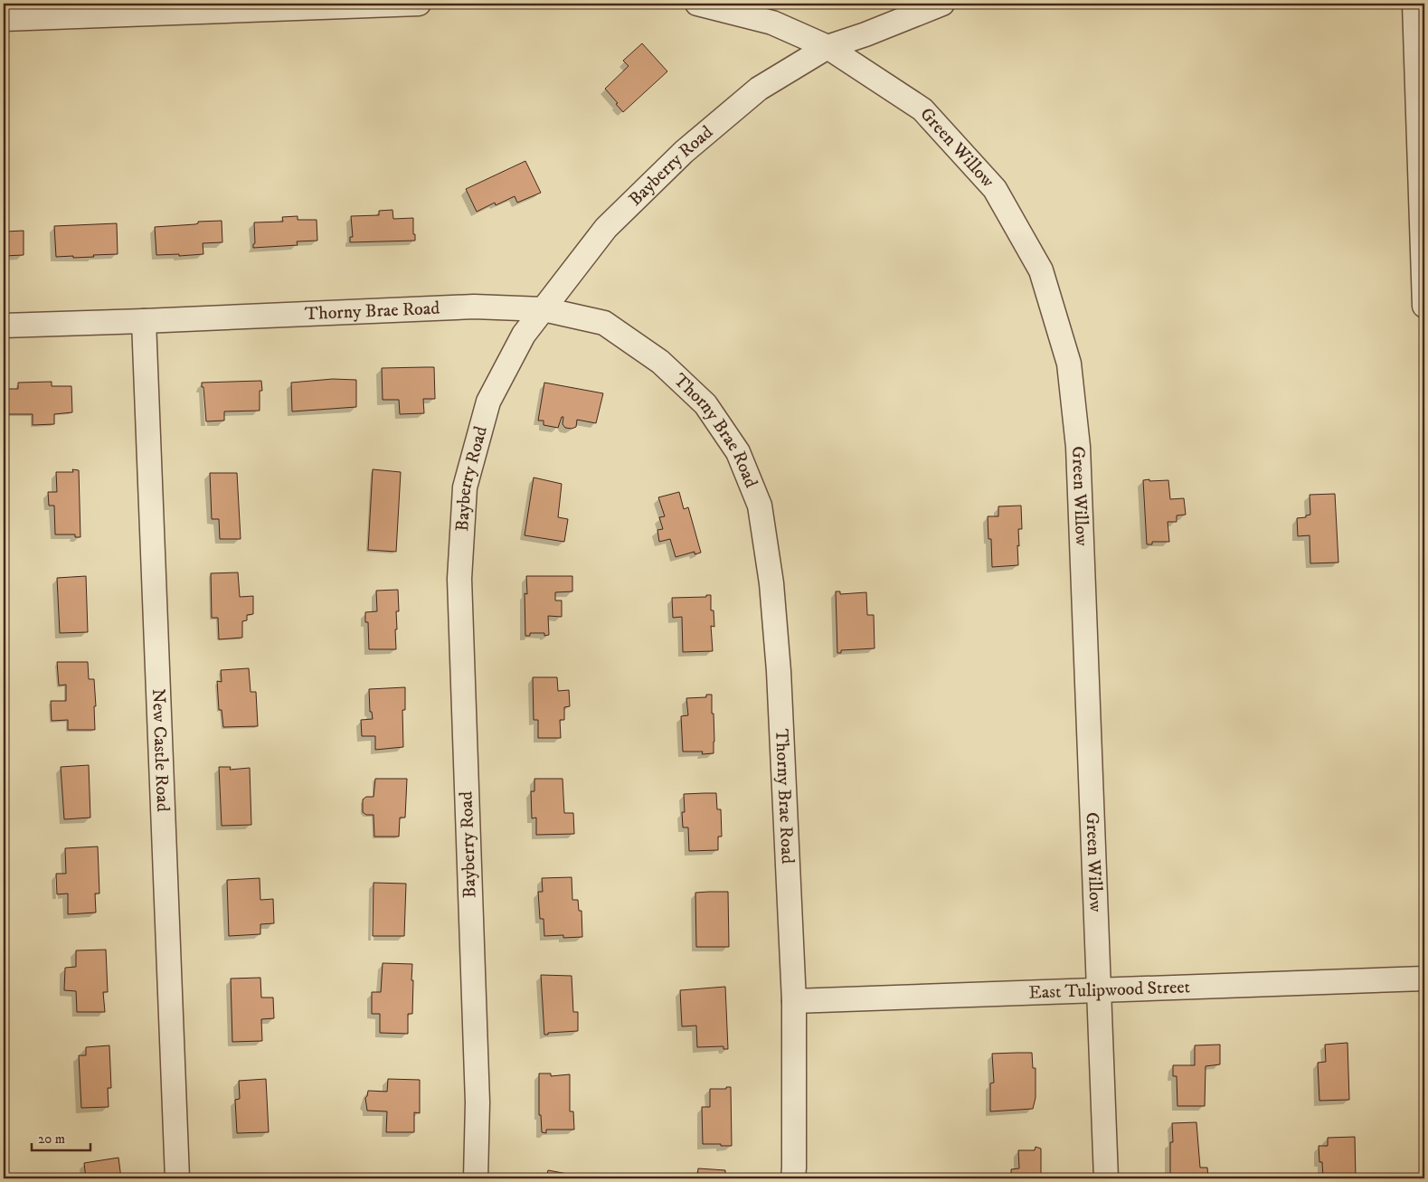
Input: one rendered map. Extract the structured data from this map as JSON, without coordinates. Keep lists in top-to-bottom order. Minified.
{"streets":{"street":["Green Willow","Bayberry Road","Thorny Brae Road","New Castle Road","East Tulipwood Street"]},"crossings":[["Green Willow","Bayberry Road"],["Green Willow","East Tulipwood Street"],["Bayberry Road","Thorny Brae Road"],["Thorny Brae Road","New Castle Road"],["Thorny Brae Road","East Tulipwood Street"]],"scale_bar":"20 m"}
